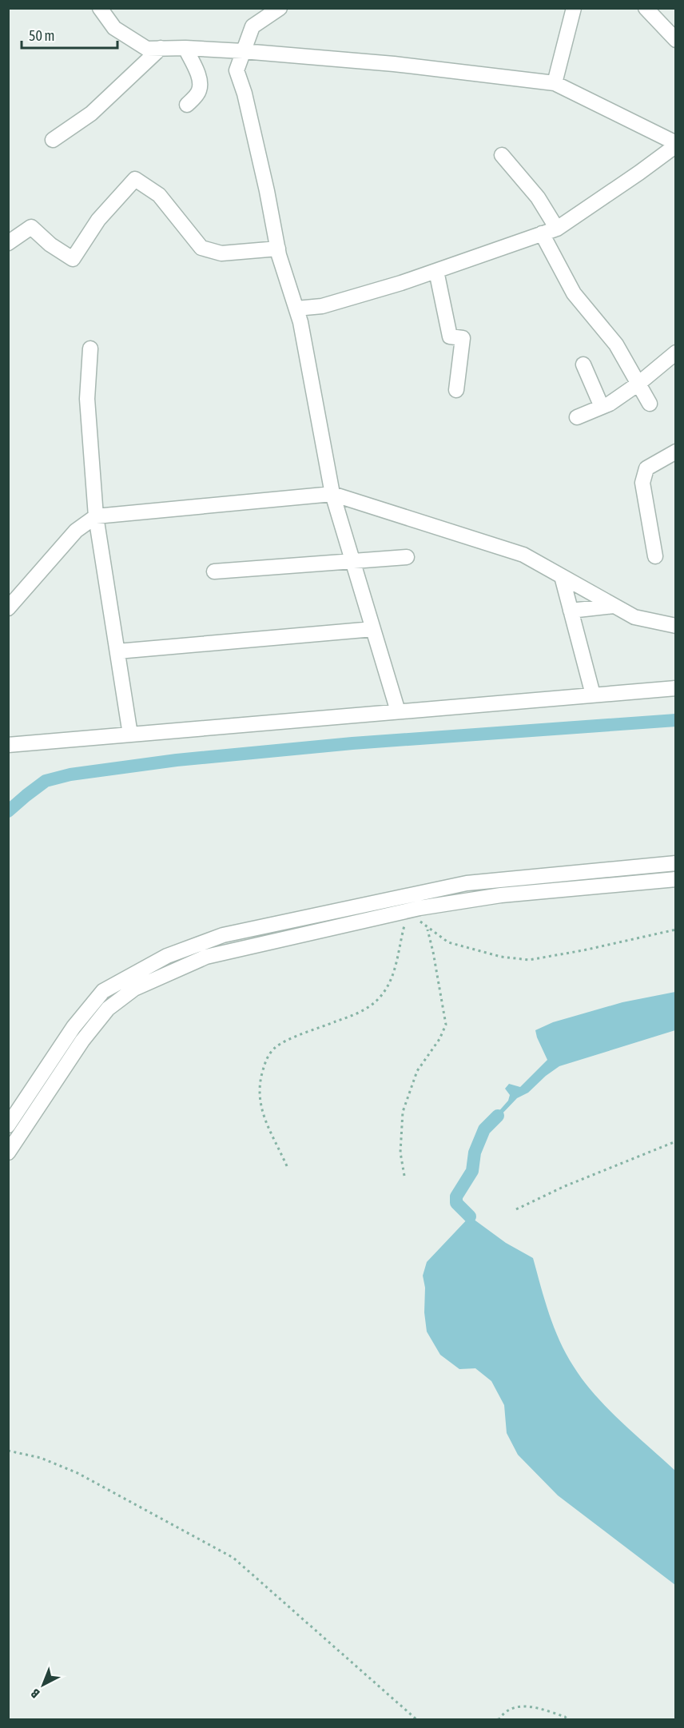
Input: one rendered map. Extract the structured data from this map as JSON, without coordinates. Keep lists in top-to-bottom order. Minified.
{"scale_bar":"50 m","north":"bottom left"}
